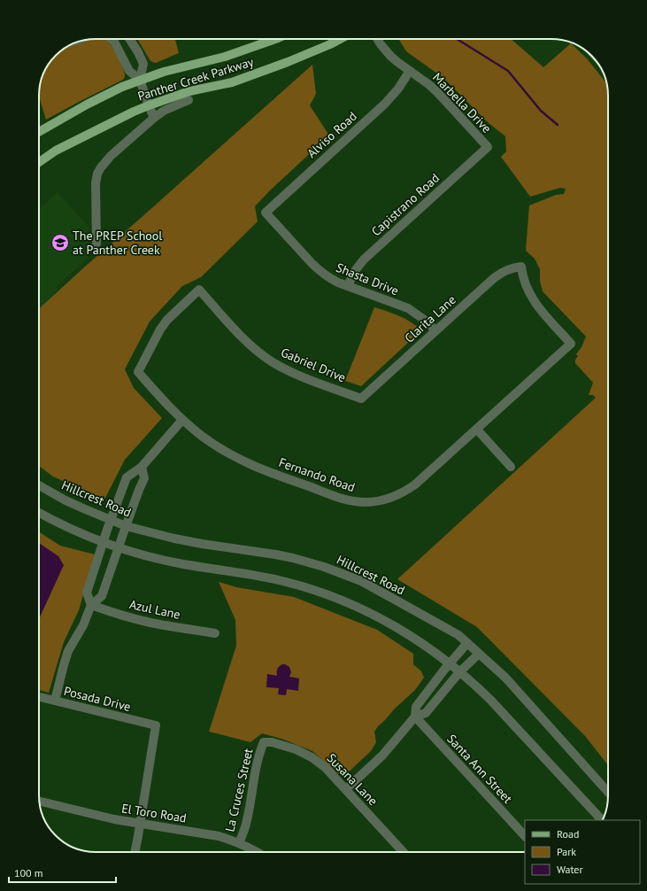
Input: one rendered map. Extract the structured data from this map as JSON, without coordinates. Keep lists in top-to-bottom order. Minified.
{"streets":{"main road":["Panther Creek Parkway"],"street":["Marbella Drive","Alviso Road","Capistrano Road","Shasta Drive","Clarita Lane","Gabriel Drive","Fernando Road","Hillcrest Road","Azul Lane","Posada Drive","Santa Ann Street","Susana Lane","La Cruces Street","El Toro Road"]},"crossings":[["Marbella Drive","Alviso Road"],["Marbella Drive","Capistrano Road"],["Alviso Road","Shasta Drive"],["Capistrano Road","Shasta Drive"],["Shasta Drive","Clarita Lane"],["Clarita Lane","Gabriel Drive"],["Clarita Lane","Fernando Road"],["Gabriel Drive","Fernando Road"],["Posada Drive","El Toro Road"],["Susana Lane","La Cruces Street"],["La Cruces Street","El Toro Road"]],"places":{"school or university":["The PREP School at Panther Creek"]},"legend":["Road","Park","Water"],"scale_bar":"100 m"}
